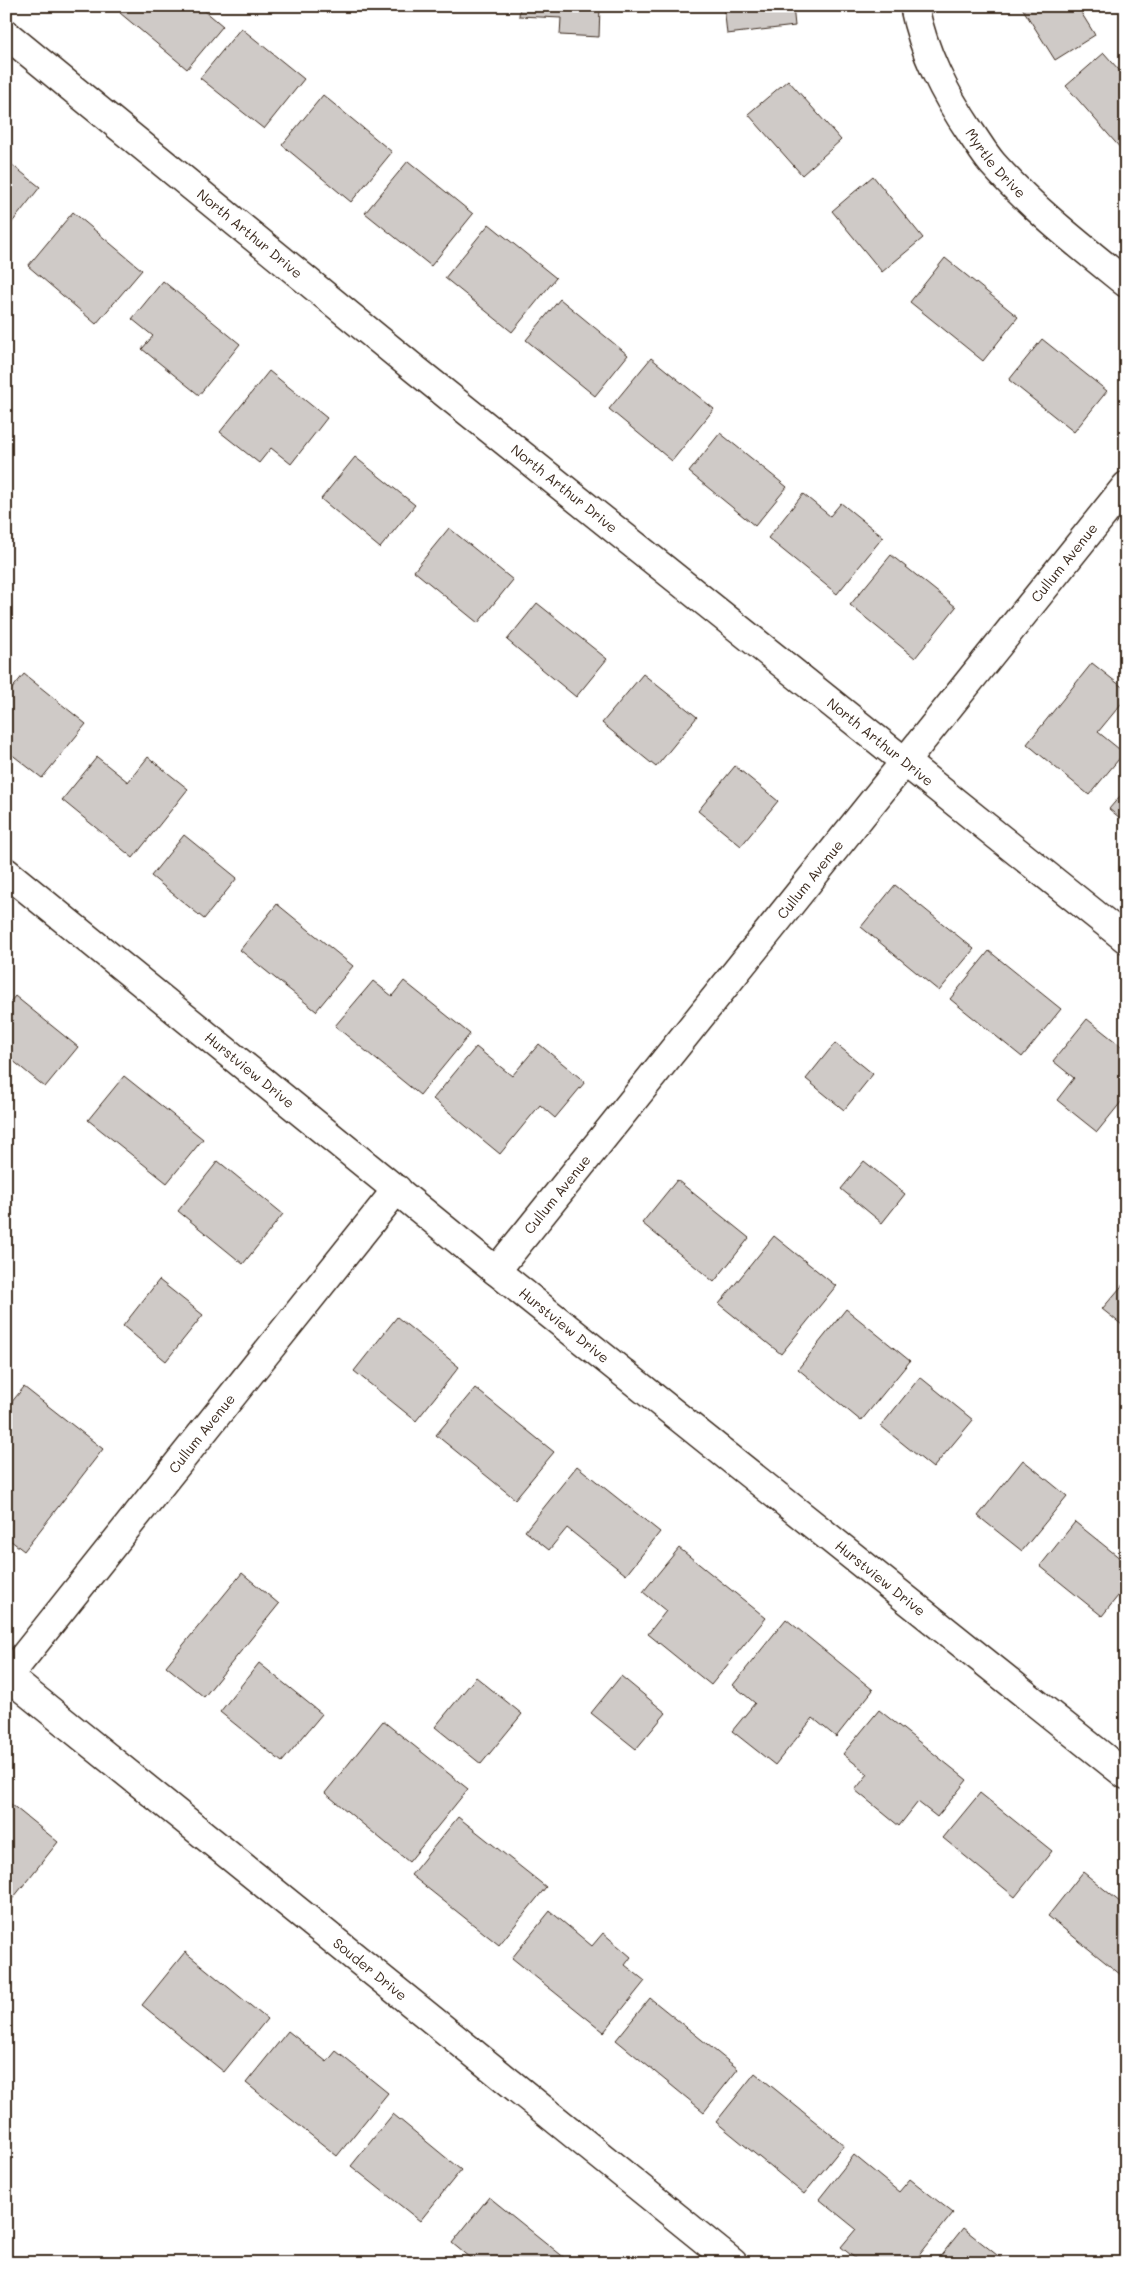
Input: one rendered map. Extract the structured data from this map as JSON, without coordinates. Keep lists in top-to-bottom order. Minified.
{"streets":{"street":["Myrtle Drive","North Arthur Drive","Cullum Avenue","Hurstview Drive","Souder Drive"]},"crossings":[["North Arthur Drive","Cullum Avenue"],["Cullum Avenue","Hurstview Drive"],["Cullum Avenue","Souder Drive"]]}
